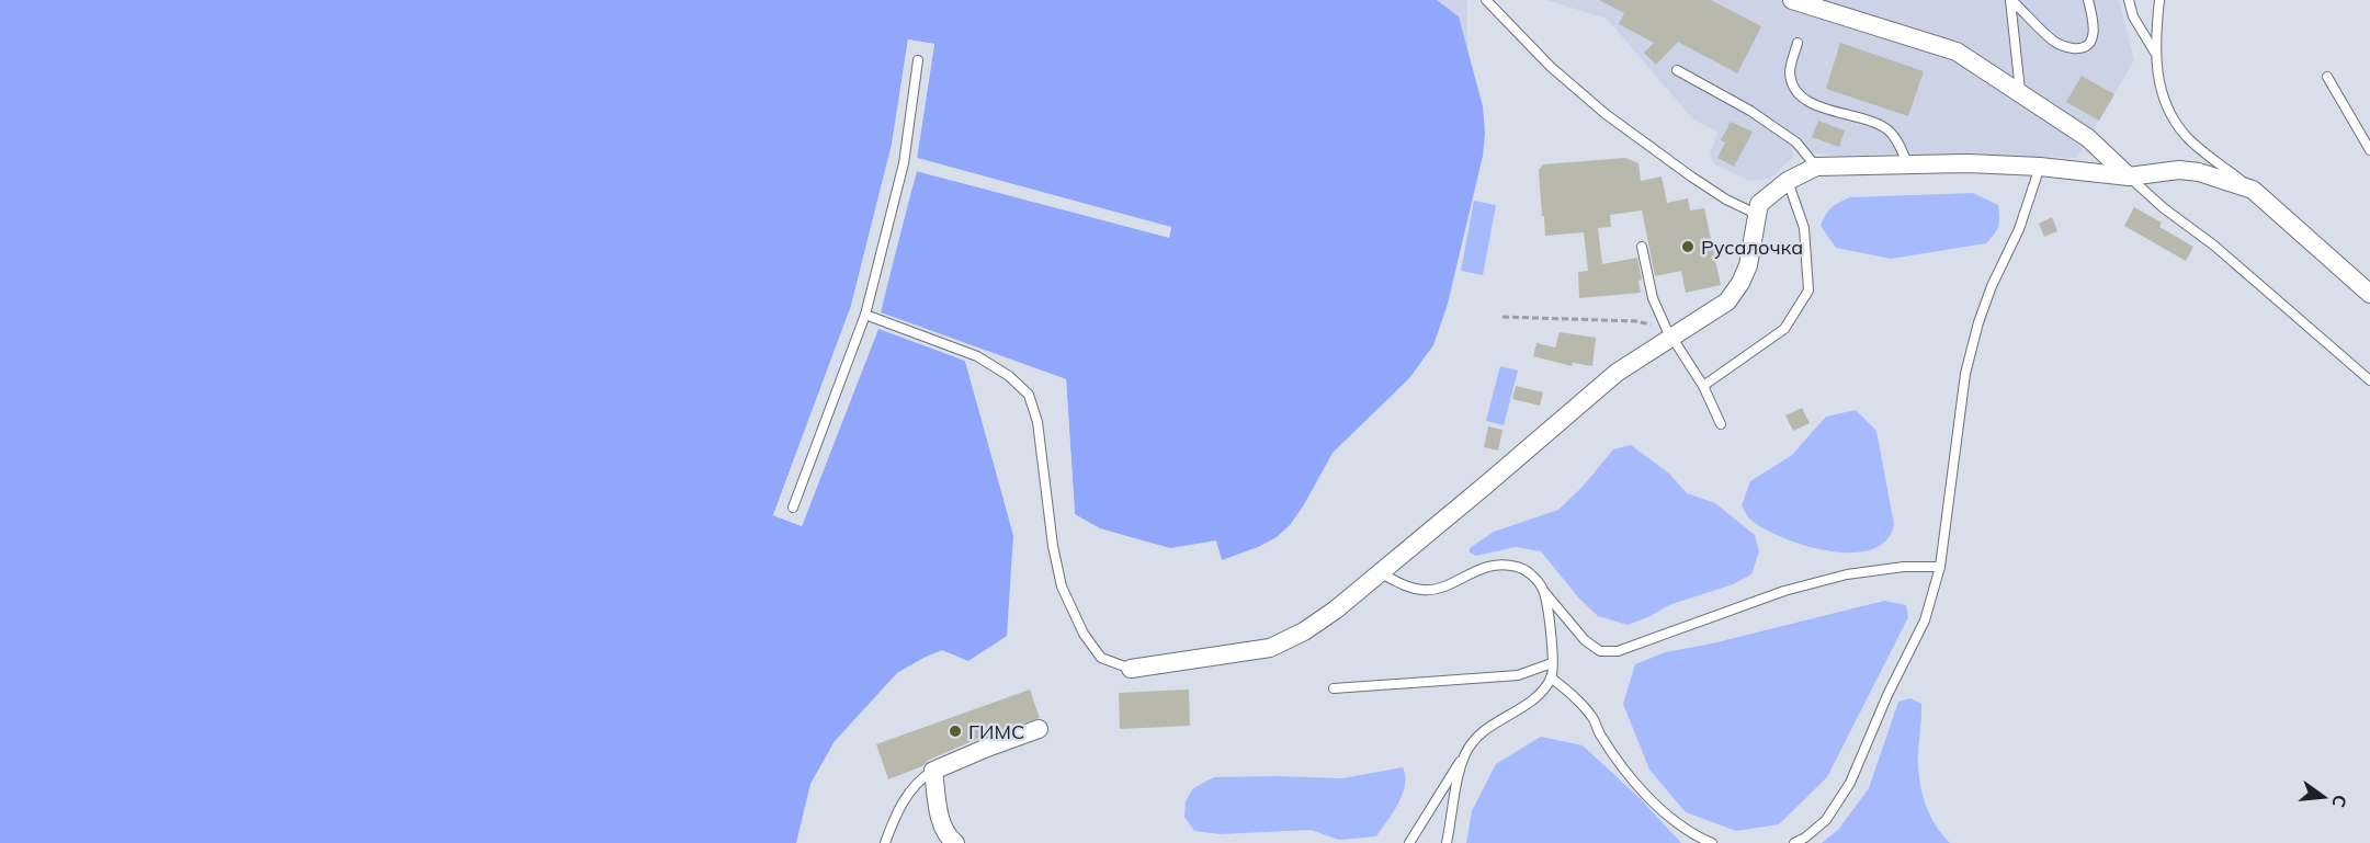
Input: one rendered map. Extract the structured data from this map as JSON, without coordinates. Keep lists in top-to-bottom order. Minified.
{"places":["Русалочка","ГИМС"],"north":"right"}
